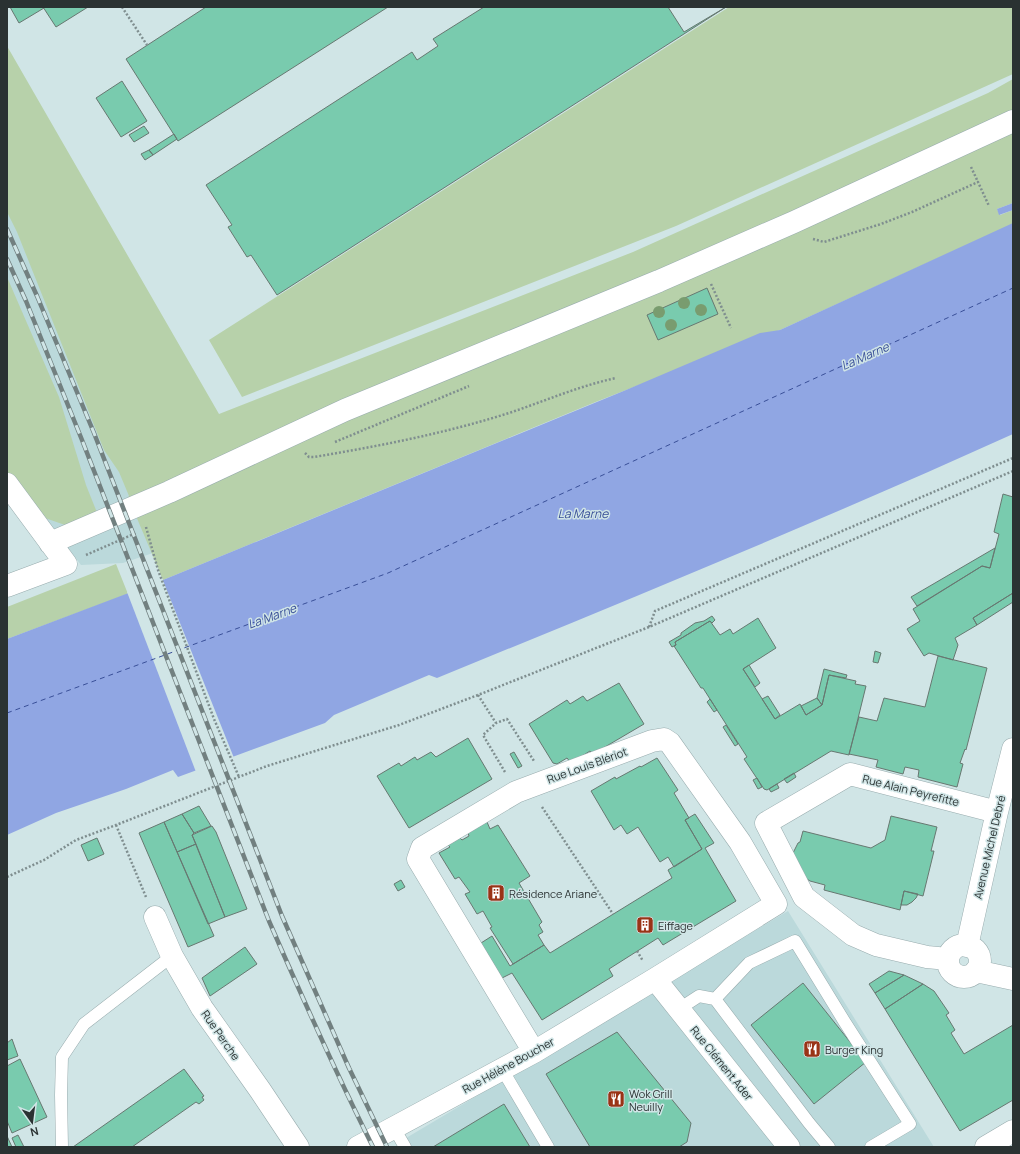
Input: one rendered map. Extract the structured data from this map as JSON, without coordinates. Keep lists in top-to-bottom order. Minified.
{"streets":{"street":["Rue Louis Blériot","Rue Alain Peyrefitte","Avenue Michel Debré","Rue Perche","Rue Clément Ader","Rue Hélène Boucher"]},"crossings":[["Rue Louis Blériot","Rue Clément Ader"],["Rue Louis Blériot","Rue Hélène Boucher"],["Rue Alain Peyrefitte","Avenue Michel Debré"],["Rue Clément Ader","Rue Hélène Boucher"]],"water":["La Marne"],"places":{"building":["Résidence Ariane","Eiffage"],"restaurant":["Burger King","Wok Grill Neuilly"]},"north":"bottom"}
